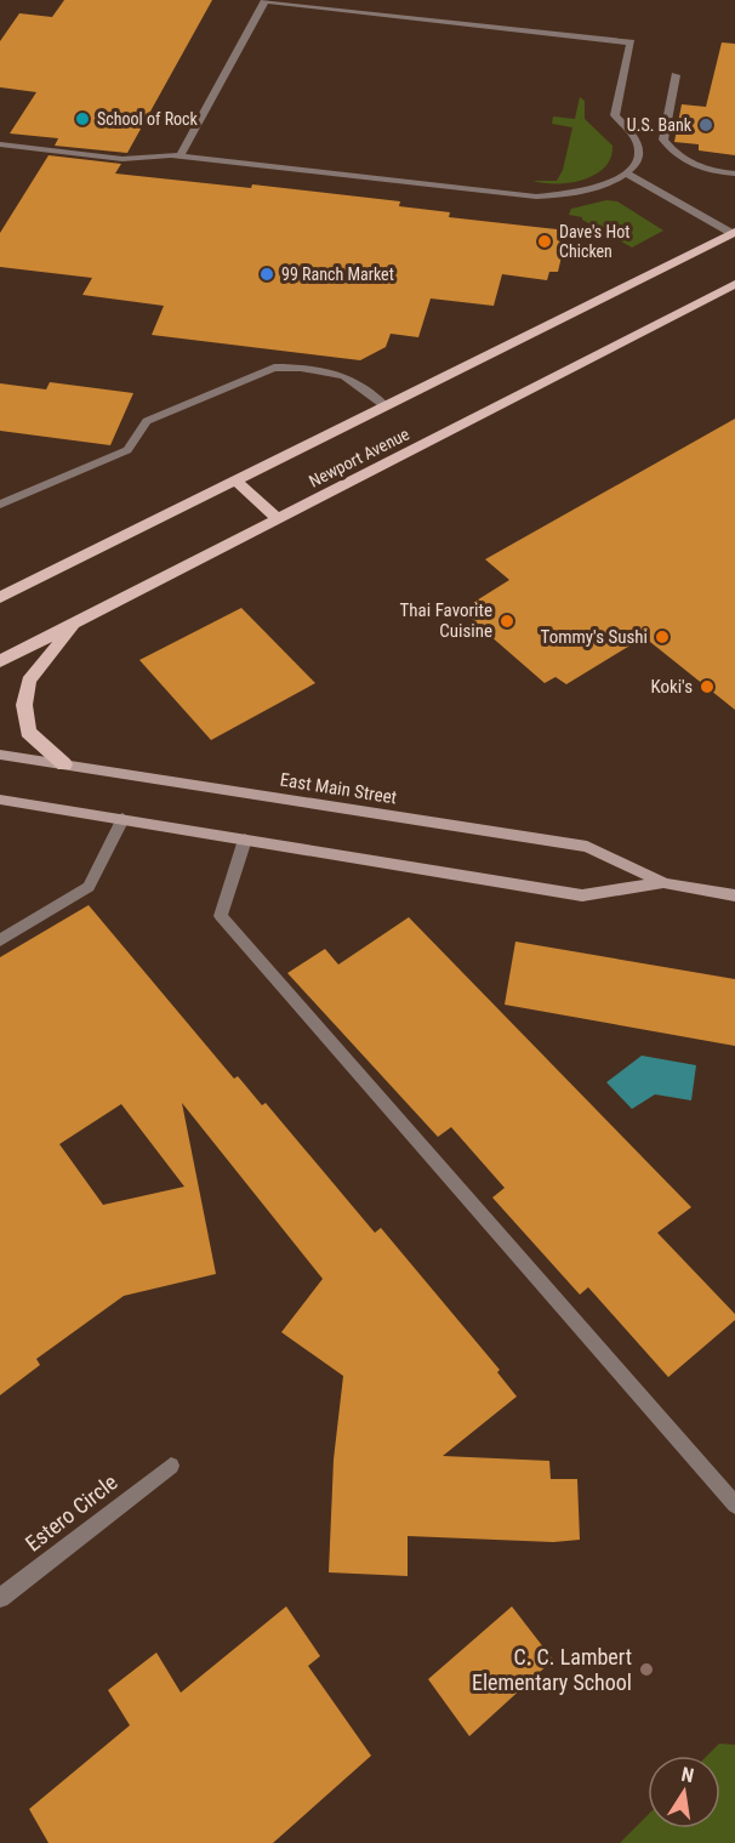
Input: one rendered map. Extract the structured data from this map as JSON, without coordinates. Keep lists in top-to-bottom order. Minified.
{"streets":{"main road":["Newport Avenue","East Main Street"],"street":["Estero Circle"]},"places":["School of Rock","U.S. Bank","Dave's Hot Chicken","99 Ranch Market","Thai Favorite Cuisine","Tommy's Sushi","Koki's","C. C. Lambert Elementary School"],"north":"top"}
